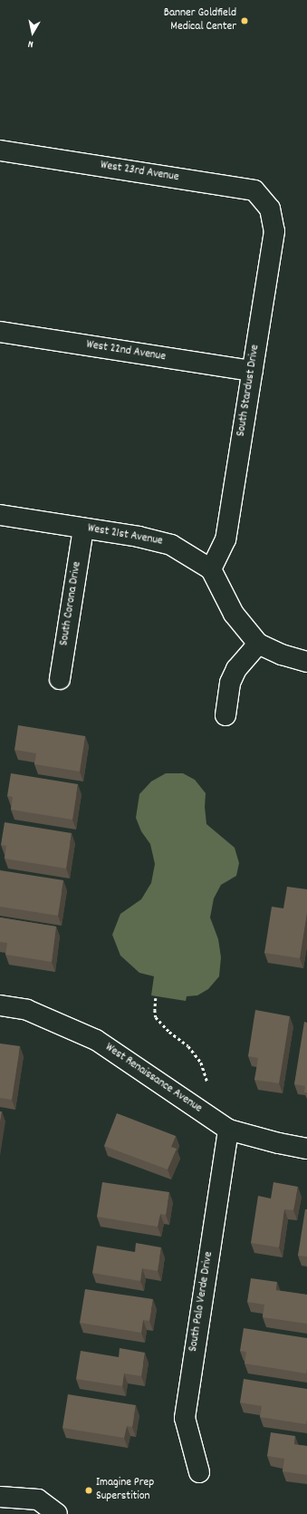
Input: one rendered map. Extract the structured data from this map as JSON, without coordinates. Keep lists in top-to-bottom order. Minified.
{"streets":{"street":["West 23rd Avenue","West 22nd Avenue","South Stardust Drive","West 21st Avenue","South Corona Drive","West Renaissance Avenue","South Palo Verde Drive"]},"crossings":[["West 23rd Avenue","South Stardust Drive"],["West 22nd Avenue","South Stardust Drive"],["South Stardust Drive","West 21st Avenue"],["West 21st Avenue","South Corona Drive"],["West Renaissance Avenue","South Palo Verde Drive"]],"places":["Banner Goldfield Medical Center","Imagine Prep Superstition"],"north":"bottom"}
